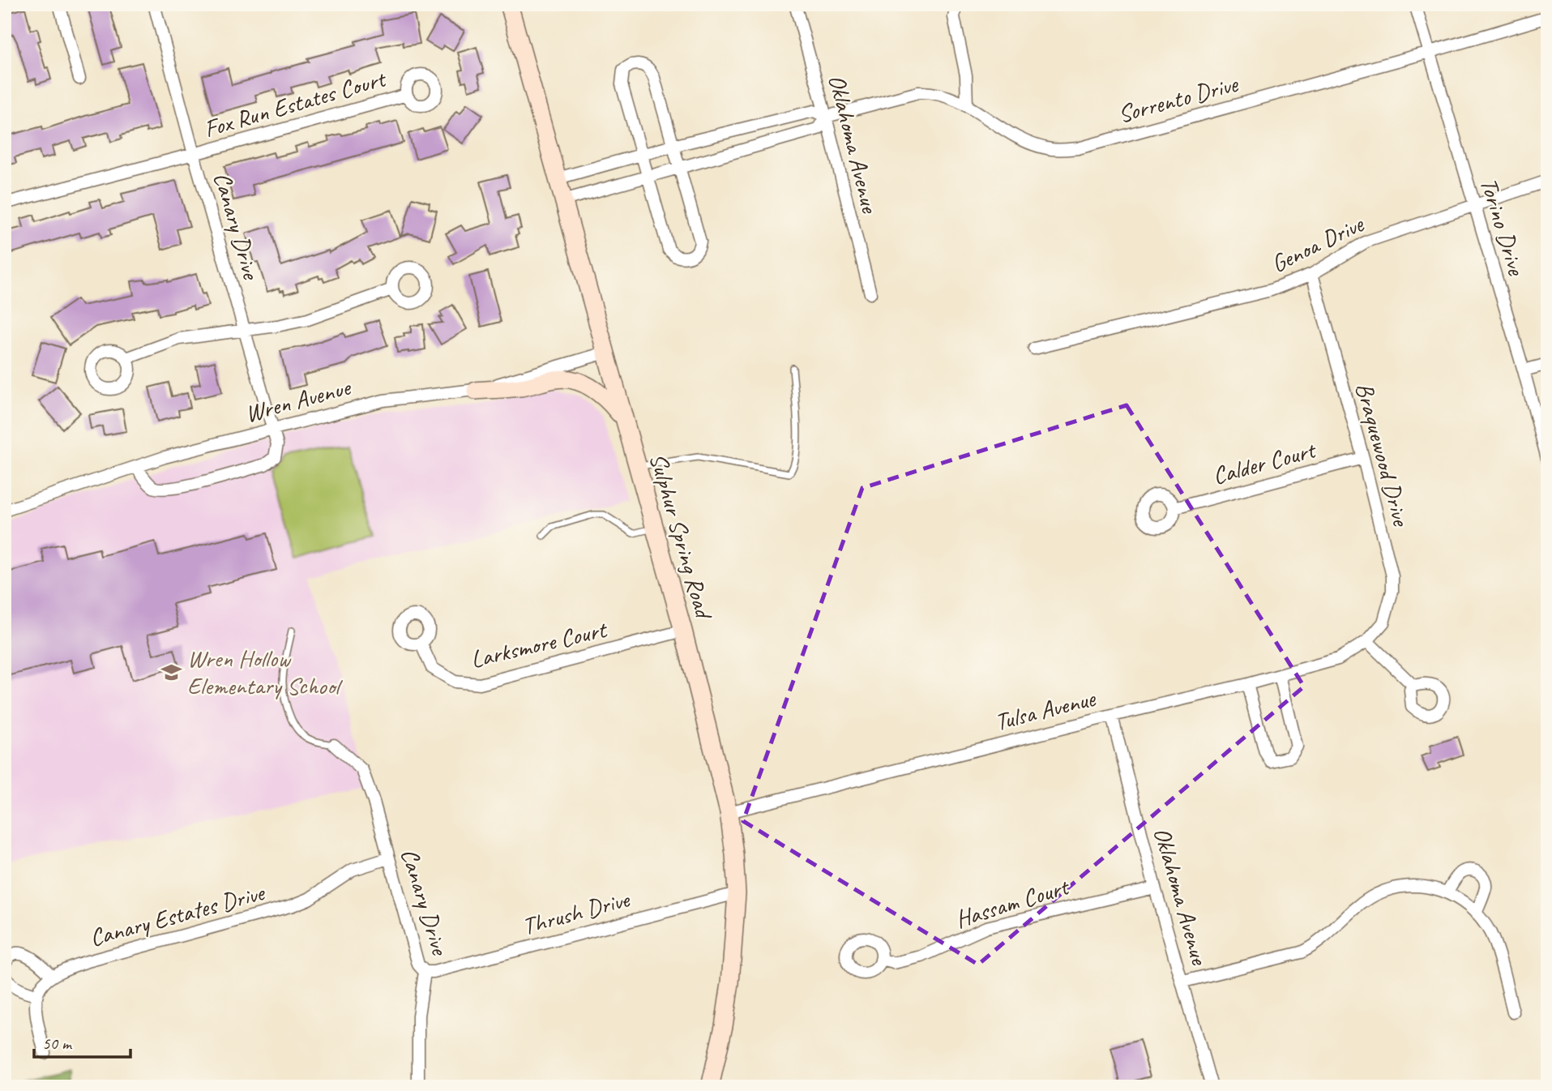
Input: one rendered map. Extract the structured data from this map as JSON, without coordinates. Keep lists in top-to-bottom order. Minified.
{"streets":{"main road":["Sulphur Spring Road"],"street":["Sorrento Drive","Fox Run Estates Court","Oklahoma Avenue","Canary Drive","Torino Drive","Genoa Drive","Wren Avenue","Braquewood Drive","Calder Court","Larksmore Court","Tulsa Avenue","Hassam Court","Thrush Drive","Canary Estates Drive"]},"crossings":[["Sorrento Drive","Oklahoma Avenue"],["Sorrento Drive","Torino Drive"],["Sorrento Drive","Sulphur Spring Road"],["Fox Run Estates Court","Canary Drive"],["Oklahoma Avenue","Tulsa Avenue"],["Oklahoma Avenue","Hassam Court"],["Canary Drive","Wren Avenue"],["Canary Drive","Thrush Drive"],["Canary Drive","Canary Estates Drive"],["Torino Drive","Genoa Drive"],["Genoa Drive","Braquewood Drive"],["Wren Avenue","Sulphur Spring Road"],["Braquewood Drive","Calder Court"],["Braquewood Drive","Tulsa Avenue"],["Sulphur Spring Road","Larksmore Court"],["Sulphur Spring Road","Tulsa Avenue"],["Sulphur Spring Road","Thrush Drive"]],"places":{"school or university":["Wren Hollow Elementary School"]},"scale_bar":"50 m"}
